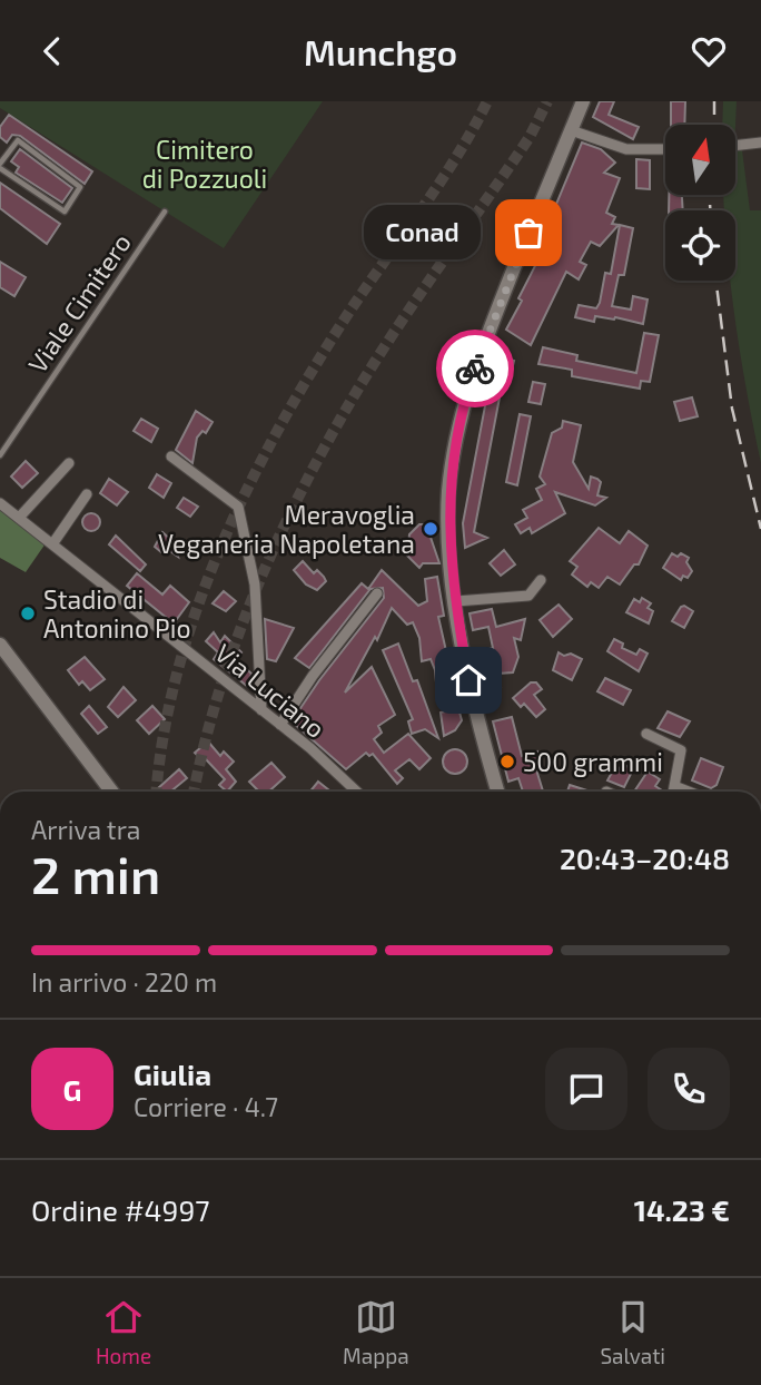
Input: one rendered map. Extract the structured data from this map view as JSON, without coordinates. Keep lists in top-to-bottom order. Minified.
{"streets":{"street":["Via Luciano"],"lane":["Viale Cimitero"]},"parks":["Cimitero di Pozzuoli"],"places":["Conad","Meravoglia Veganeria Napoletana","Stadio di Antonino Pio","500 grammi"],"north":"top","page":{"header":"Munchgo","bubble":"Conad","heading":["2 min","Arriva tra","20:43–20:48"],"panel":["Giulia","Corriere · 4.7","Ordine #4997","14.23 €"],"bar":"In arrivo · 220 m","round":"G","tabs":["Home","Mappa","Salvati"]}}
